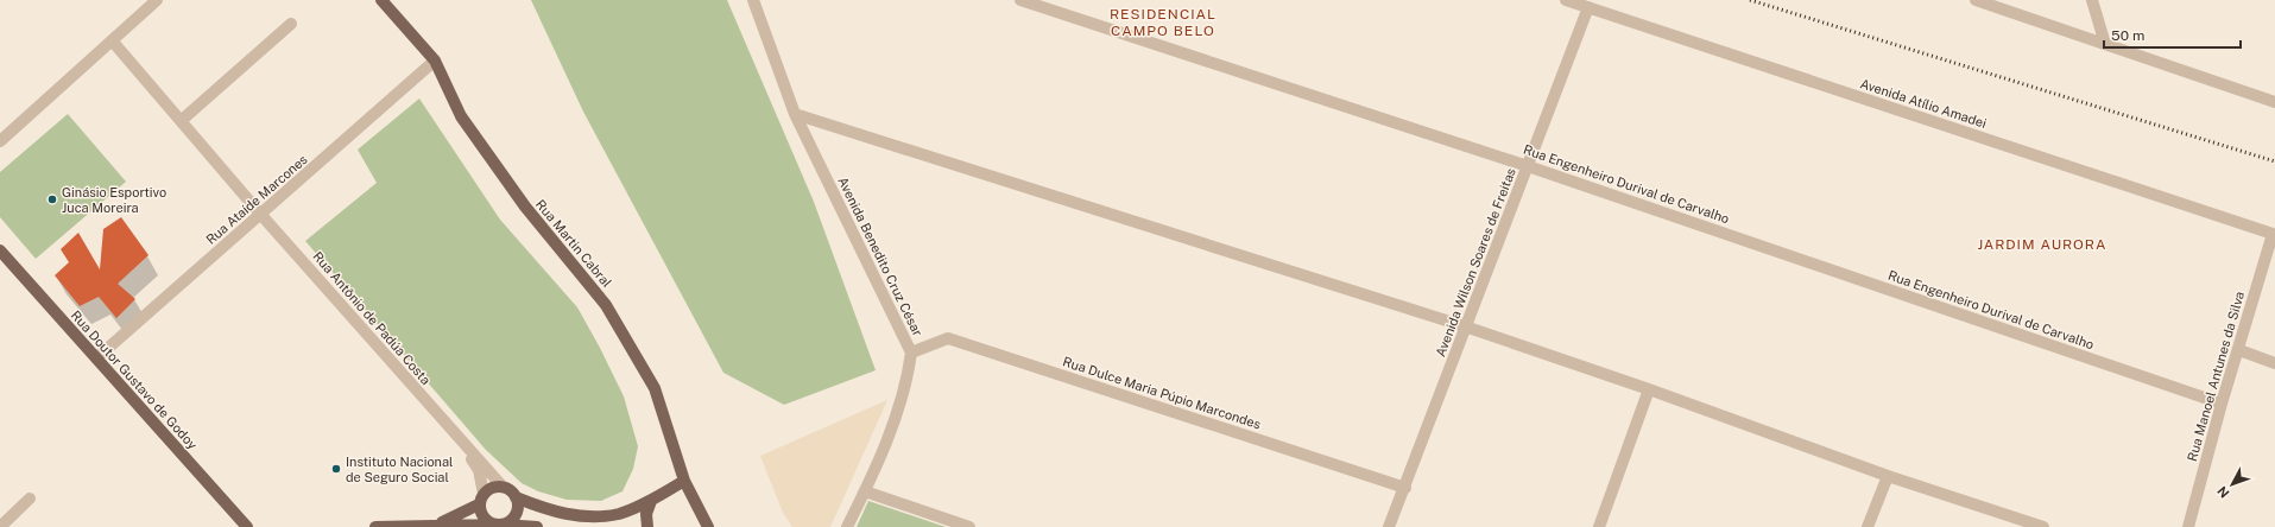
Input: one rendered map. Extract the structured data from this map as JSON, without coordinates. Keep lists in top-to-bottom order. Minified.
{"streets":{"main road":["Rua Martin Cabral","Rua Doutor Gustavo de Godoy"],"street":["Avenida Atílio Amadei","Rua Engenheiro Durival de Carvalho","Rua Ataíde Marcones","Avenida Benedito Cruz César","Avenida Wilson Soares de Freitas","Rua Antônio de Padúa Costa","Rua Manoel Antunes da Silva","Rua Dulce Maria Púpio Marcondes"]},"crossings":[["Avenida Atílio Amadei","Avenida Wilson Soares de Freitas"],["Avenida Atílio Amadei","Rua Manoel Antunes da Silva"],["Rua Engenheiro Durival de Carvalho","Avenida Wilson Soares de Freitas"],["Rua Engenheiro Durival de Carvalho","Rua Manoel Antunes da Silva"],["Rua Ataíde Marcones","Rua Martin Cabral"],["Rua Ataíde Marcones","Rua Antônio de Padúa Costa"],["Rua Ataíde Marcones","Rua Doutor Gustavo de Godoy"],["Avenida Benedito Cruz César","Rua Dulce Maria Púpio Marcondes"],["Avenida Wilson Soares de Freitas","Rua Dulce Maria Púpio Marcondes"]],"districts":["RESIDENCIAL CAMPO BELO","JARDIM AURORA"],"places":["Ginásio Esportivo Juca Moreira","Instituto Nacional de Seguro Social"],"scale_bar":"50 m","north":"bottom left"}
